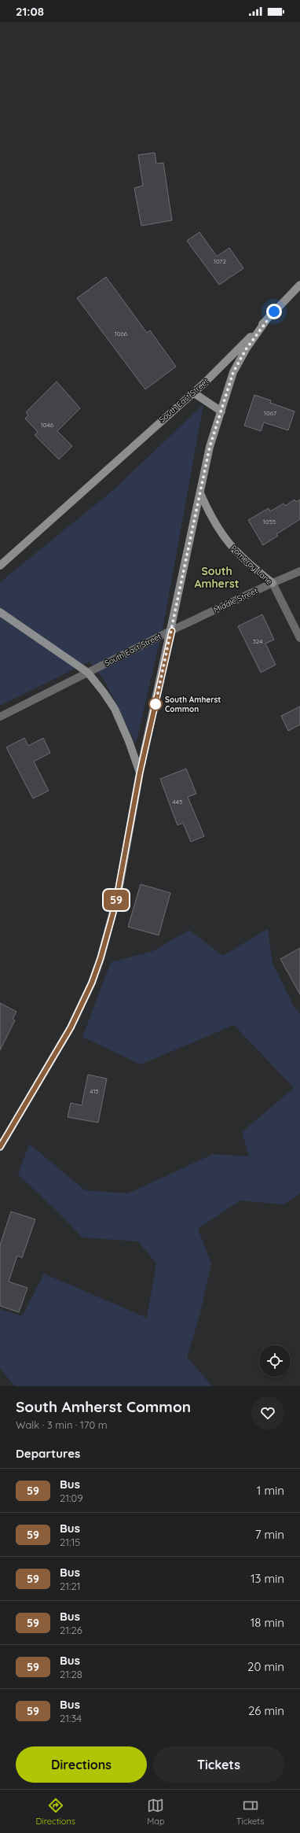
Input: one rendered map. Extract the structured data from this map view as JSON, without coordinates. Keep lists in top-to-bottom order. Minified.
{"streets":{"main road":["South East Street","Pomeroy Lane"],"street":["Middle Street"]},"crossings":[["South East Street","Pomeroy Lane"],["South East Street","Middle Street"],["Pomeroy Lane","Middle Street"]],"districts":["South Amherst"],"places":["South Amherst Common"],"lines":["bus line 59"],"house_numbers":["1072","1066","1067","1046","1055","324","445","415"],"page":{"status":"21:08","on_map":"59","heading":[["South Amherst Common","Walk · 3 min · 170 m"],"Departures"],"list":[{"mark":"59","name":"Bus","note":"21:09","value":"1 min"},{"mark":"59","name":"Bus","note":"21:15","value":"7 min"},{"mark":"59","name":"Bus","note":"21:21","value":"13 min"},{"mark":"59","name":"Bus","note":"21:26","value":"18 min"},{"mark":"59","name":"Bus","note":"21:28","value":"20 min"},{"mark":"59","name":"Bus","note":"21:34","value":"26 min"}],"buttons":["Directions","Tickets"],"tabs":["Directions","Map","Tickets"]}}
